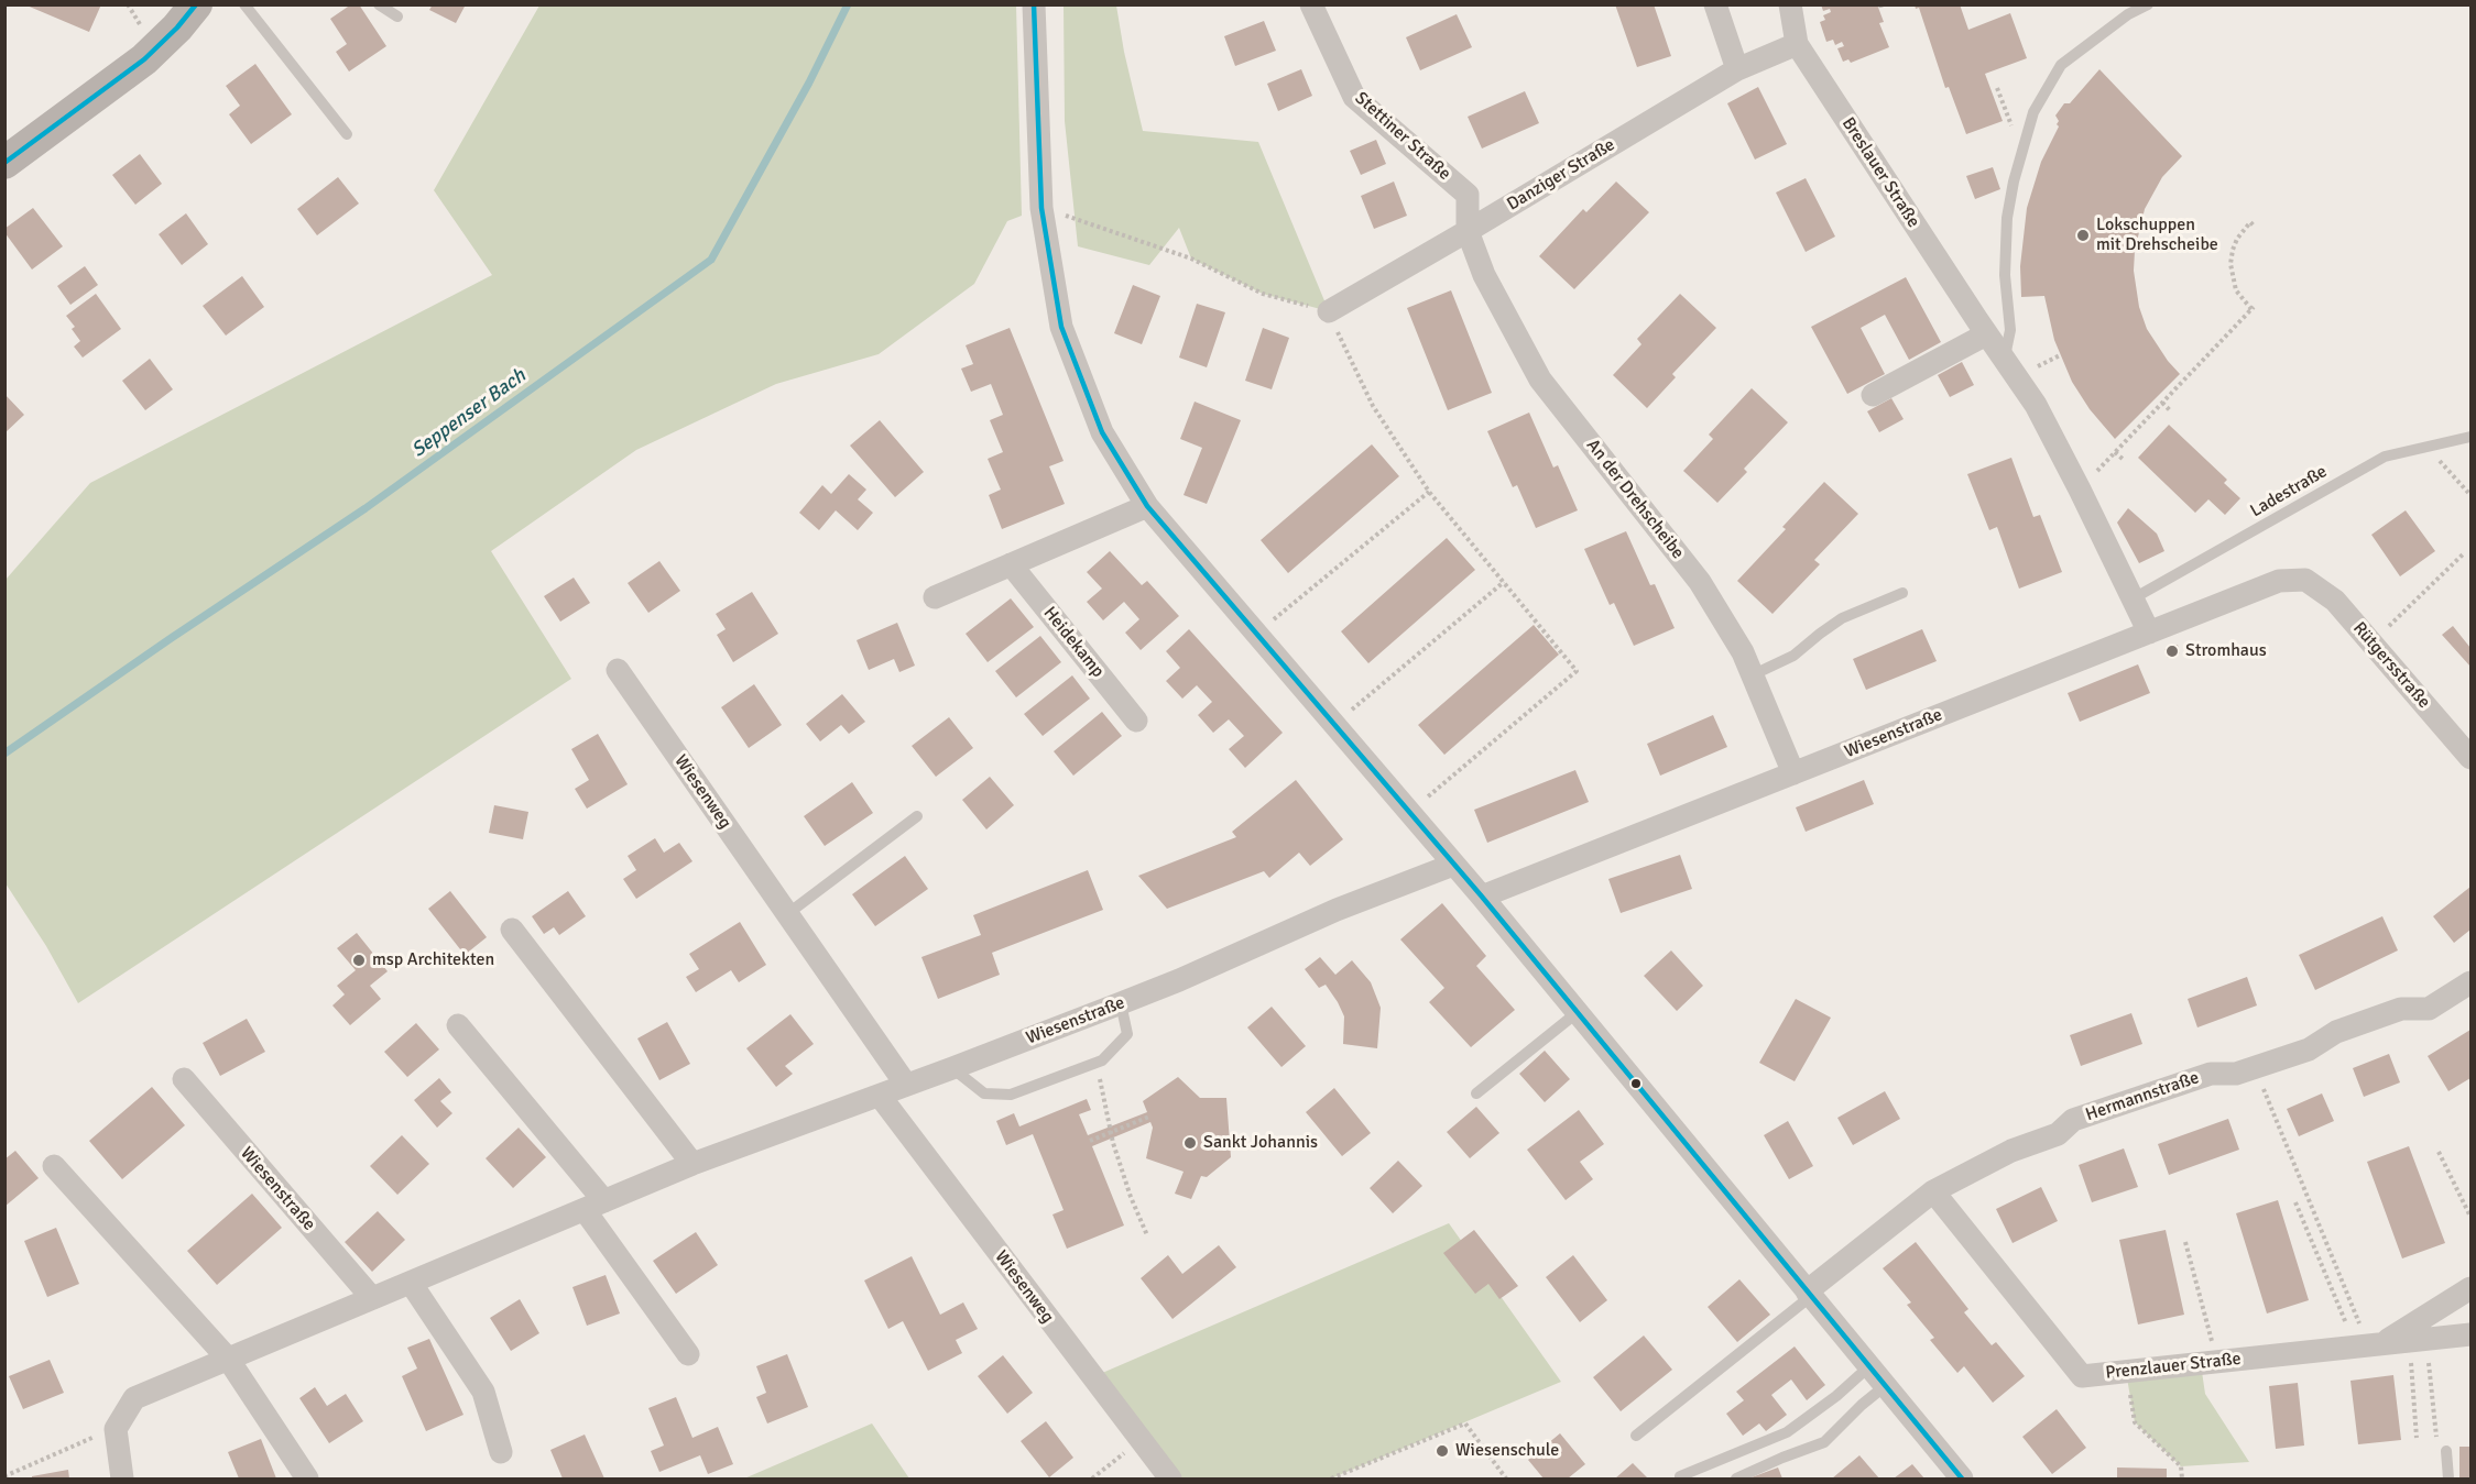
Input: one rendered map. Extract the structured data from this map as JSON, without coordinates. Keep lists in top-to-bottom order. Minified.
{"streets":{"street":["Stettiner Straße","Breslauer Straße","Danziger Straße","An der Drehscheibe","Heidekamp","Rütgersstraße","Wiesenstraße","Wiesenweg","Hermannstraße","Prenzlauer Straße"],"lane":["Ladestraße"]},"crossings":[["Stettiner Straße","Danziger Straße"],["Stettiner Straße","An der Drehscheibe"],["Breslauer Straße","Danziger Straße"],["Breslauer Straße","Ladestraße"],["Breslauer Straße","Wiesenstraße"],["Danziger Straße","An der Drehscheibe"],["An der Drehscheibe","Wiesenstraße"],["Rütgersstraße","Wiesenstraße"],["Wiesenstraße","Wiesenweg"],["Hermannstraße","Prenzlauer Straße"]],"water":["Seppenser Bach"],"places":["Lokschuppen mit Drehscheibe","Stromhaus","msp Architekten","Sankt Johannis","Wiesenschule"]}
